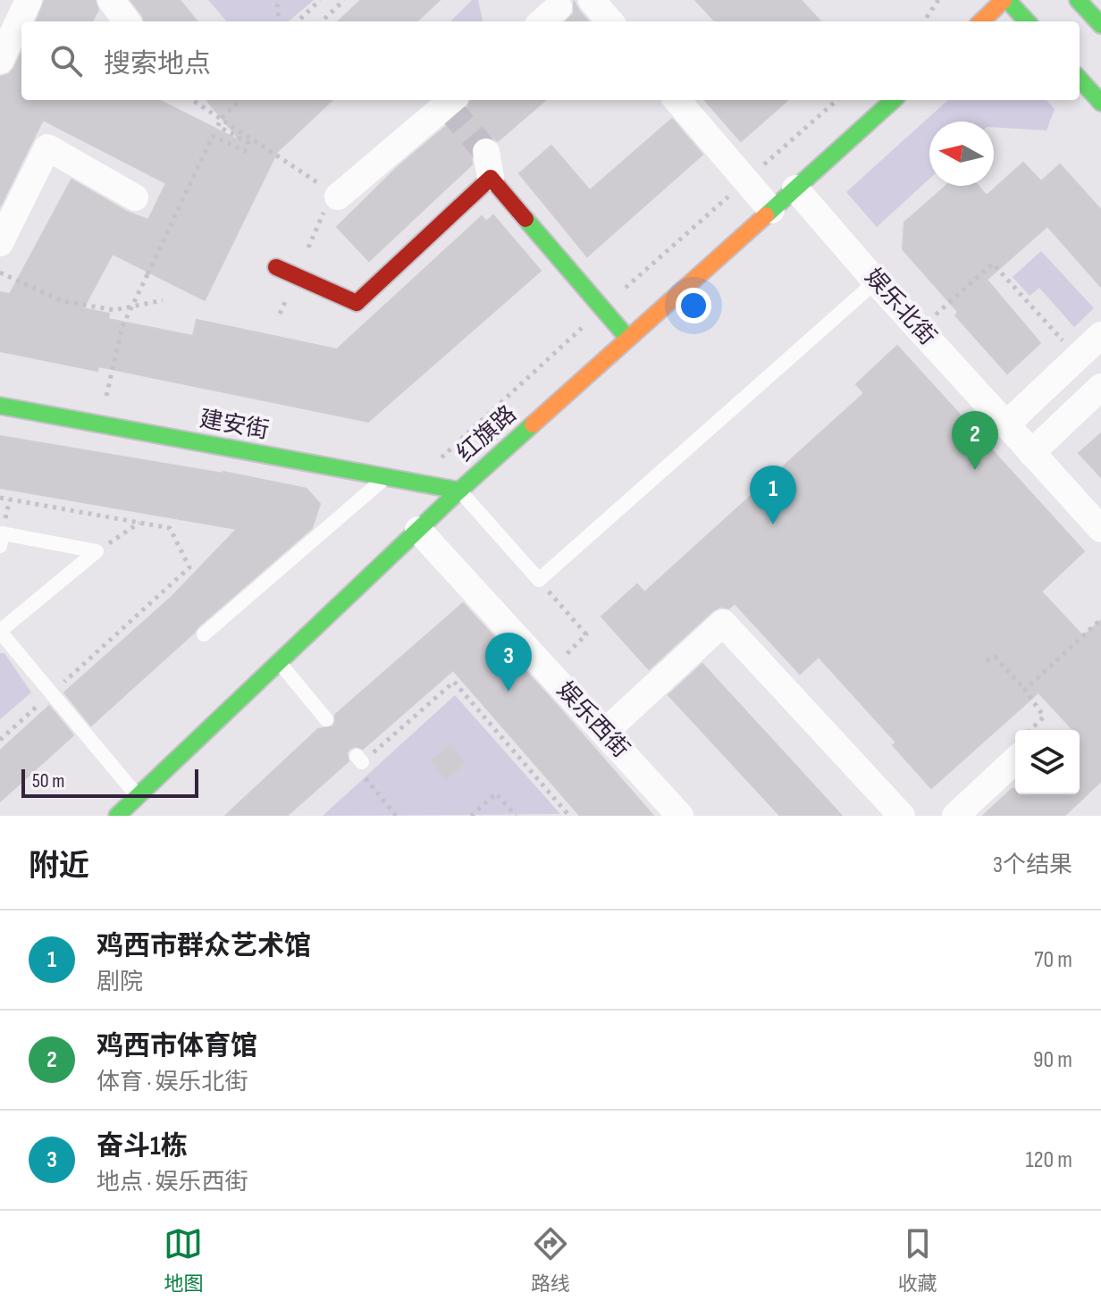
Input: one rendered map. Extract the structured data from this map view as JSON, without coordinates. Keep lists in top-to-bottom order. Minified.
{"streets":{"street":["娱乐北街","建安街","红旗路","娱乐西街"]},"crossings":[["娱乐北街","红旗路"],["建安街","红旗路"],["红旗路","娱乐西街"]],"scale_bar":"50 m","north":"left","page":{"search":"搜索地点","pins":["2","1","3"],"scale":"50 m","heading":["附近","3个结果"],"list":[{"mark":"1","name":"鸡西市群众艺术馆","note":"剧院","value":"70 m"},{"mark":"2","name":"鸡西市体育馆","note":"体育 · 娱乐北街","value":"90 m"},{"mark":"3","name":"奋斗1栋","note":"地点 · 娱乐西街","value":"120 m"}],"nav":["地图","路线","收藏"]}}
